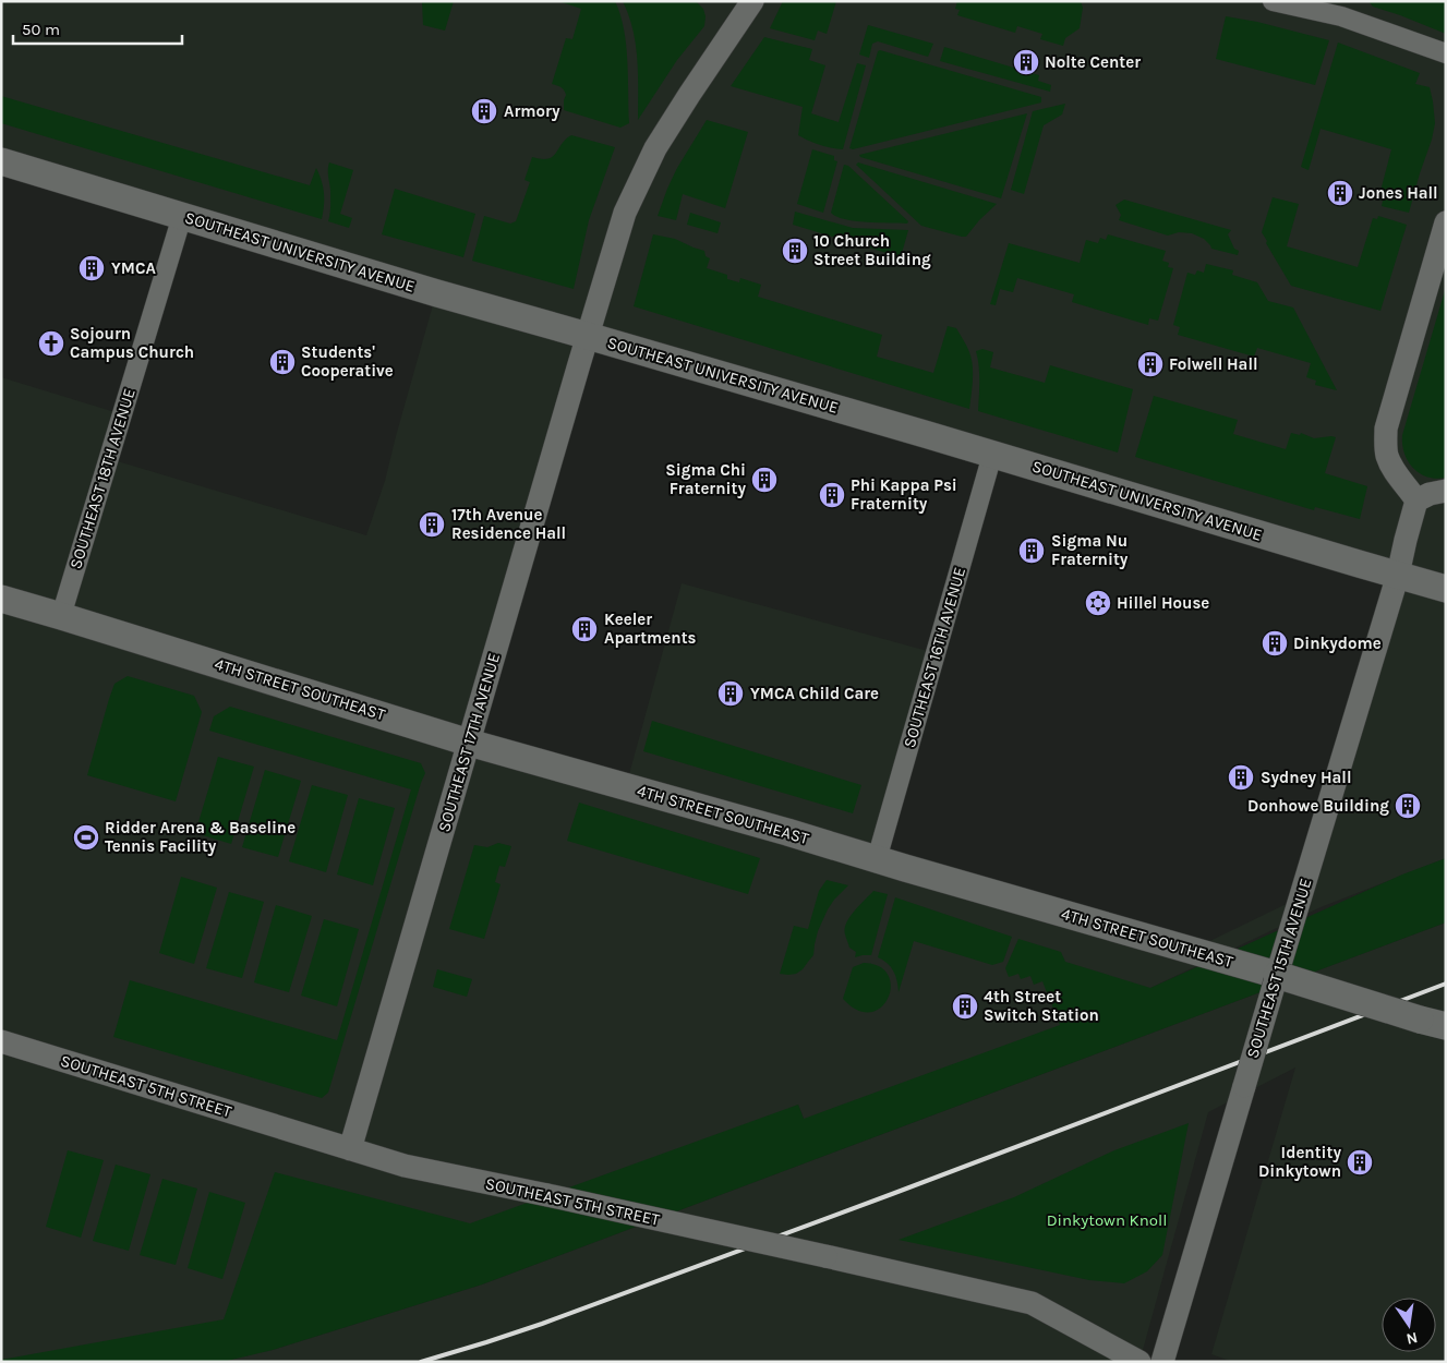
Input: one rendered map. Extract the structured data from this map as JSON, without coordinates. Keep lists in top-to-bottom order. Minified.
{"streets":{"main road":["SOUTHEAST UNIVERSITY AVENUE","4TH STREET SOUTHEAST"],"street":["SOUTHEAST 18TH AVENUE","SOUTHEAST 16TH AVENUE","SOUTHEAST 17TH AVENUE","SOUTHEAST 15TH AVENUE","SOUTHEAST 5TH STREET"]},"crossings":[["SOUTHEAST UNIVERSITY AVENUE","SOUTHEAST 18TH AVENUE"],["SOUTHEAST UNIVERSITY AVENUE","SOUTHEAST 16TH AVENUE"],["SOUTHEAST UNIVERSITY AVENUE","SOUTHEAST 17TH AVENUE"],["SOUTHEAST UNIVERSITY AVENUE","SOUTHEAST 15TH AVENUE"],["SOUTHEAST 18TH AVENUE","4TH STREET SOUTHEAST"],["SOUTHEAST 16TH AVENUE","4TH STREET SOUTHEAST"],["4TH STREET SOUTHEAST","SOUTHEAST 17TH AVENUE"],["4TH STREET SOUTHEAST","SOUTHEAST 15TH AVENUE"],["SOUTHEAST 17TH AVENUE","SOUTHEAST 5TH STREET"]],"parks":["Dinkytown Knoll"],"places":{"building":["Nolte Center","Armory","Jones Hall","10 Church Street Building","YMCA","Students' Cooperative","Folwell Hall","Sigma Chi Fraternity","Phi Kappa Psi Fraternity","17th Avenue Residence Hall","Sigma Nu Fraternity","Keeler Apartments","Dinkydome","YMCA Child Care","Sydney Hall","Donhowe Building","4th Street Switch Station","Identity Dinkytown"],"church":["Sojourn Campus Church"],"synagogue":["Hillel House"],"sports":["Ridder Arena & Baseline Tennis Facility"]},"scale_bar":"50 m","north":"bottom"}
